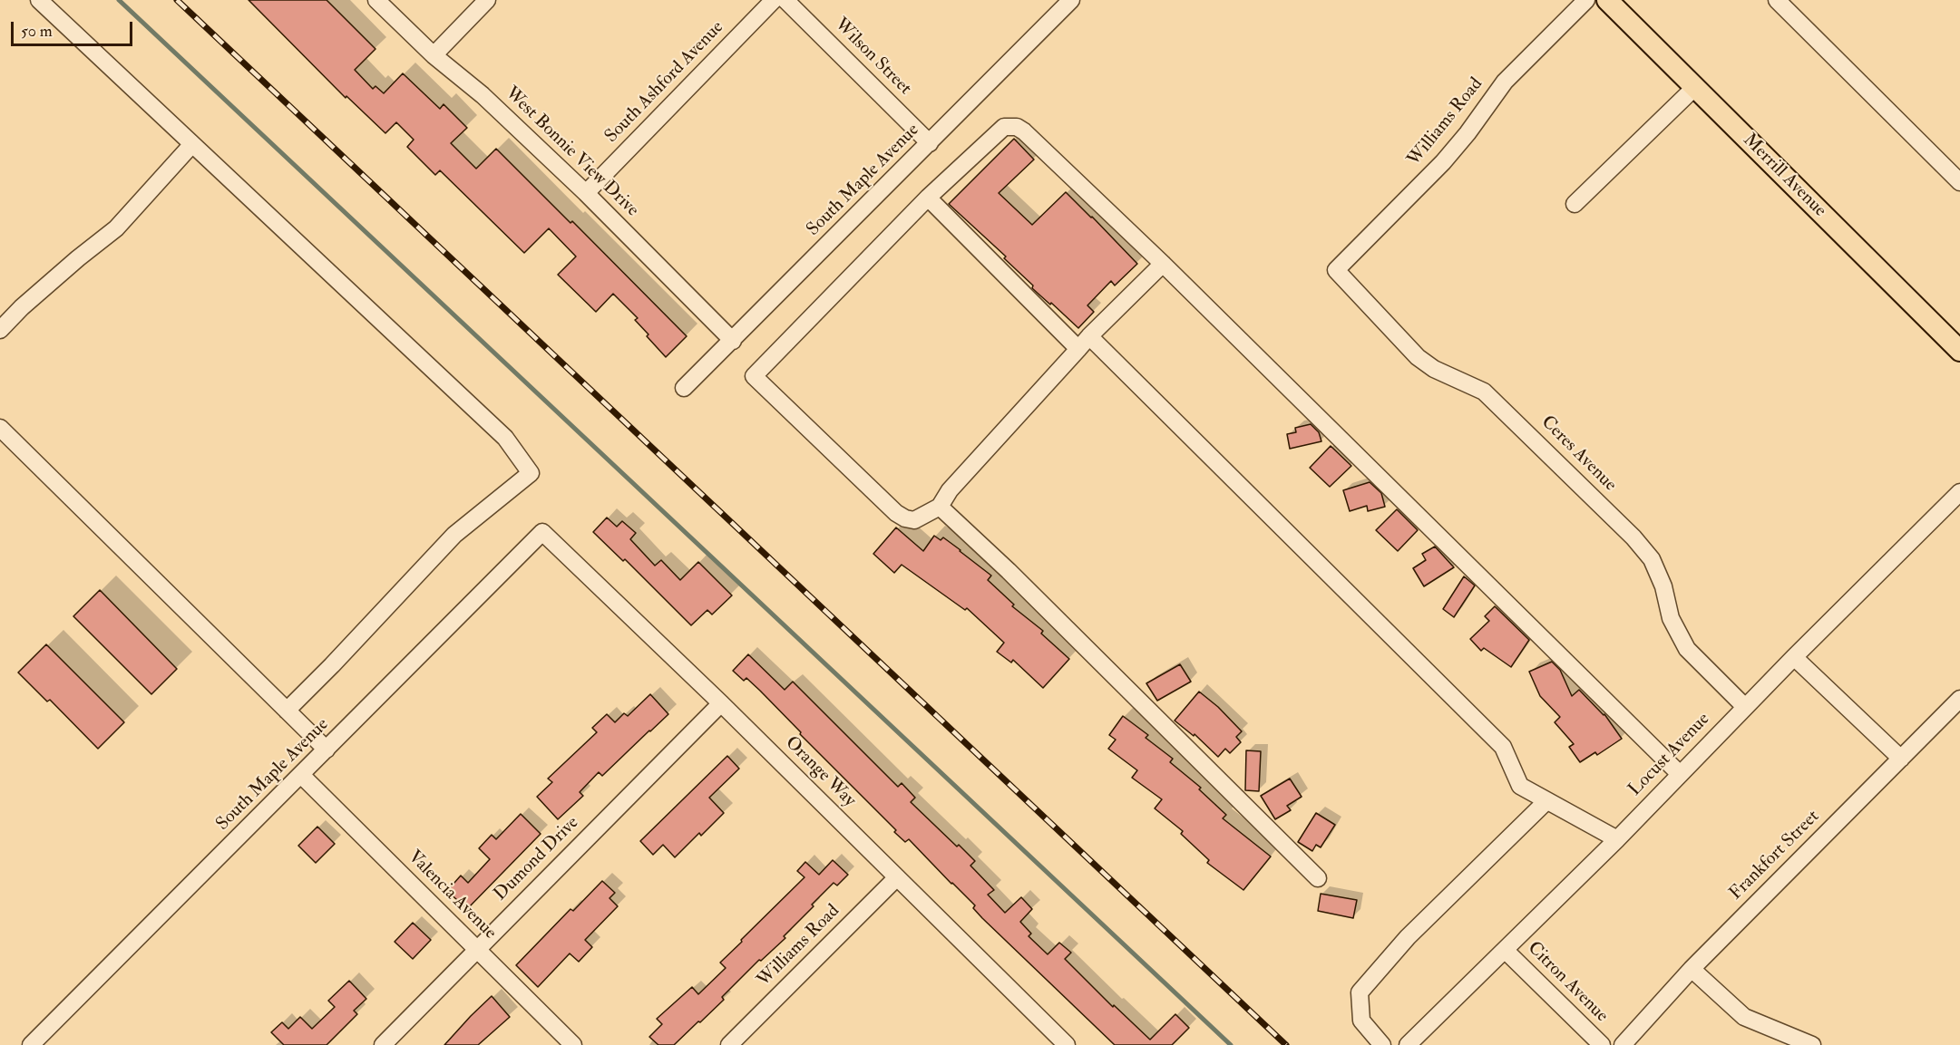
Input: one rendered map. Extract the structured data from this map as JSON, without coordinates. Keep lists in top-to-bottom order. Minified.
{"streets":{"main road":["Merrill Avenue"],"street":["Wilson Street","South Ashford Avenue","Williams Road","West Bonnie View Drive","South Maple Avenue","Ceres Avenue","Locust Avenue","Orange Way","Frankfort Street","Dumond Drive","Valencia Avenue","Citron Avenue"]},"crossings":[["Wilson Street","South Maple Avenue"],["South Ashford Avenue","West Bonnie View Drive"],["Williams Road","Ceres Avenue"],["Williams Road","Orange Way"],["West Bonnie View Drive","South Maple Avenue"],["South Maple Avenue","Orange Way"],["South Maple Avenue","Valencia Avenue"],["Ceres Avenue","Locust Avenue"],["Locust Avenue","Citron Avenue"],["Orange Way","Dumond Drive"],["Dumond Drive","Valencia Avenue"]],"scale_bar":"50 m"}
